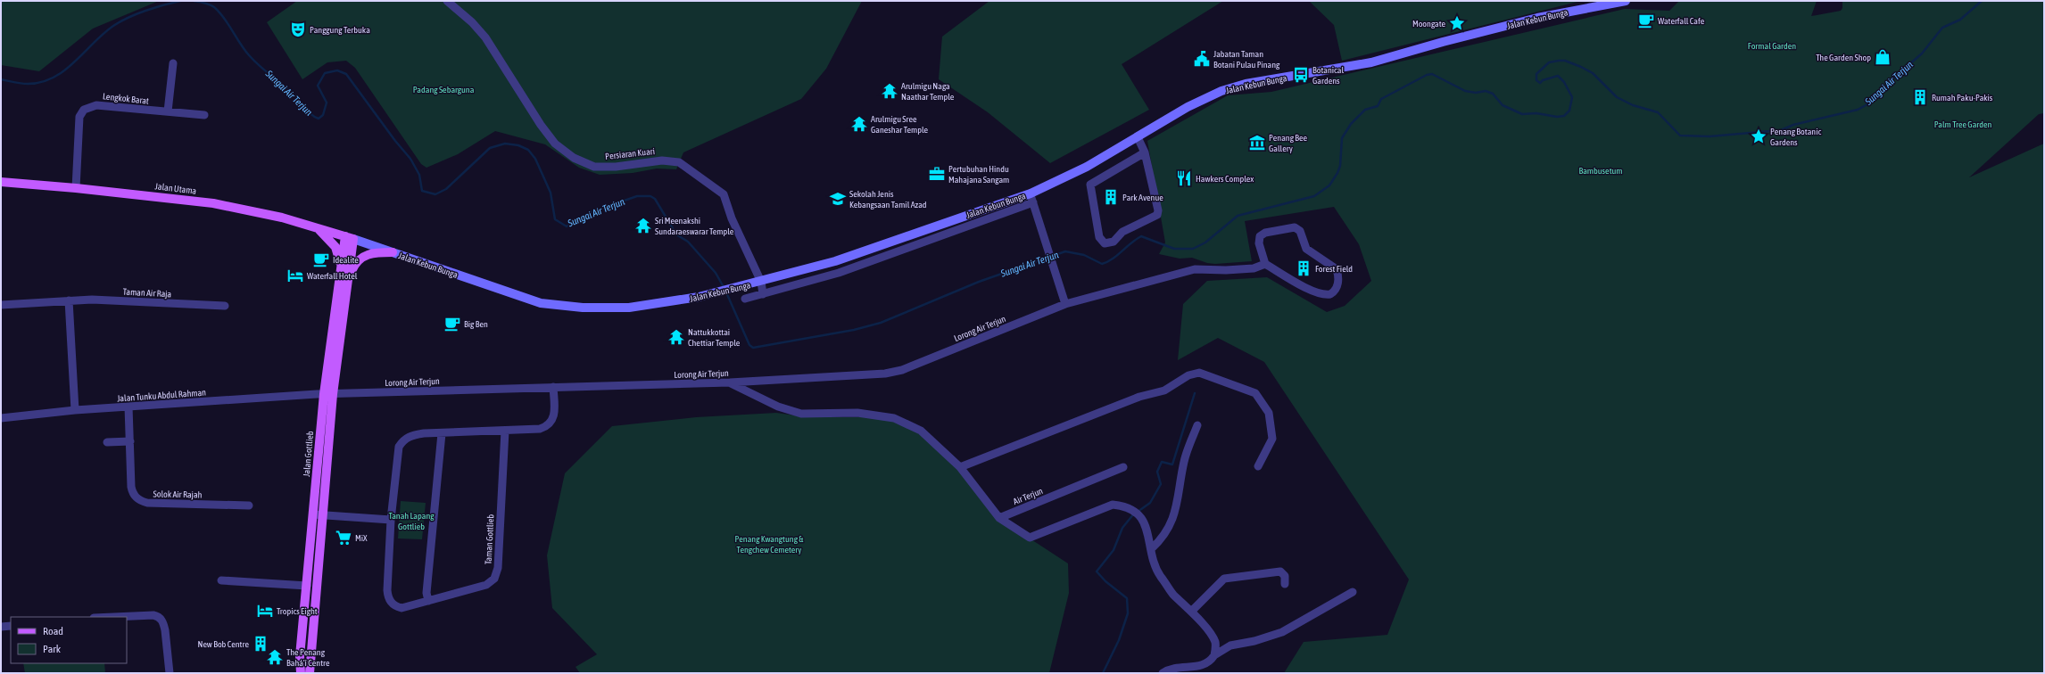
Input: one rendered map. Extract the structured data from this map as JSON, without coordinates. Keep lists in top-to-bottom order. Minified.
{"streets":{"main road":["Jalan Utama","Jalan Gottlieb"],"street":["Jalan Kebun Bunga","Lengkok Barat","Persiaran Kuari","Taman Air Raja","Lorong Air Terjun","Jalan Tunku Abdul Rahman","Solok Air Rajah","Air Terjun","Taman Gottlieb"]},"crossings":[["Jalan Kebun Bunga","Persiaran Kuari"],["Jalan Kebun Bunga","Jalan Utama"],["Jalan Kebun Bunga","Jalan Gottlieb"],["Lengkok Barat","Jalan Utama"],["Jalan Utama","Jalan Gottlieb"],["Lorong Air Terjun","Jalan Tunku Abdul Rahman"],["Lorong Air Terjun","Jalan Gottlieb"],["Lorong Air Terjun","Taman Gottlieb"],["Jalan Tunku Abdul Rahman","Jalan Gottlieb"],["Jalan Tunku Abdul Rahman","Solok Air Rajah"]],"water":["Sungai Air Terjun"],"parks":["Formal Garden","Padang Sebarguna","Palm Tree Garden","Bambusetum","Tanah Lapang Gottlieb","Penang Kwangtung & Tengchew Cemetery"],"places":{"cafe":["Waterfall Cafe","Idealite","Big Ben"],"place":["Moongate","Penang Botanic Gardens"],"theatre":["Panggung Terbuka"],"shop":["The Garden Shop"],"public building":["Jabatan Taman Botani Pulau Pinang"],"bus stop":["Botanical Gardens"],"temple":["Arulmigu Naga Naathar Temple","Arulmigu Sree Ganeshar Temple","Sri Meenakshi Sundaraeswarar Temple","Nattukkottai Chettiar Temple","The Penang Bahá’í Centre"],"building":["Rumah Paku-Pakis","Park Avenue","Forest Field","New Bob Centre"],"museum":["Penang Bee Gallery"],"office":["Pertubuhan Hindu Mahajana Sangam"],"restaurant":["Hawkers Complex"],"school or university":["Sekolah Jenis Kebangsaan Tamil Azad"],"hotel":["Waterfall Hotel","Tropics Eight"],"supermarket":["MiX"]},"legend":["Road","Park"]}
